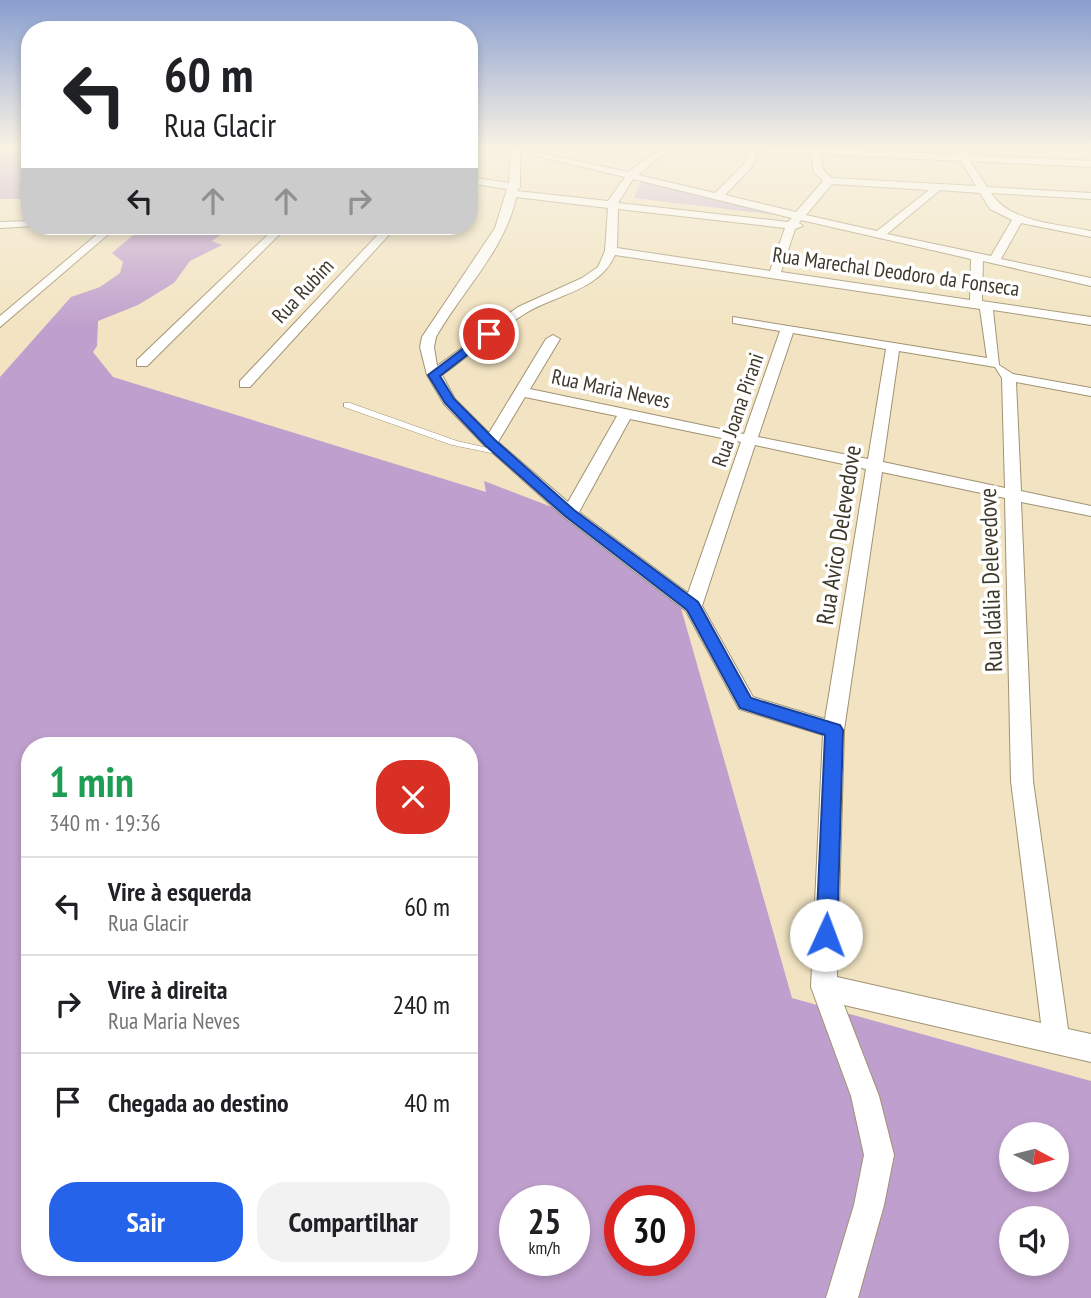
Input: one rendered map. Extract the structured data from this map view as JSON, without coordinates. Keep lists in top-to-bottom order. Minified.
{"streets":{"street":["Rua Marechal Deodoro da Fonseca","Rua Rubim","Rua Maria Neves","Rua Joana Pirani","Rua Avico Delevedove","Rua Idália Delevedove"]},"crossings":[["Rua Maria Neves","Rua Joana Pirani"],["Rua Maria Neves","Rua Avico Delevedove"],["Rua Maria Neves","Rua Idália Delevedove"],["Rua Joana Pirani","Rua Avico Delevedove"]],"north":"right","page":{"turn":["60 m","Rua Glacir"],"heading":["1 min","340 m · 19:36"],"list":[{"name":"Vire à esquerda","note":"Rua Glacir","value":"60 m"},{"name":"Vire à direita","note":"Rua Maria Neves","value":"240 m"},{"name":"Chegada ao destino","value":"40 m"}],"buttons":["Sair","Compartilhar"],"speed":"25 km/h","limit":"30"}}
